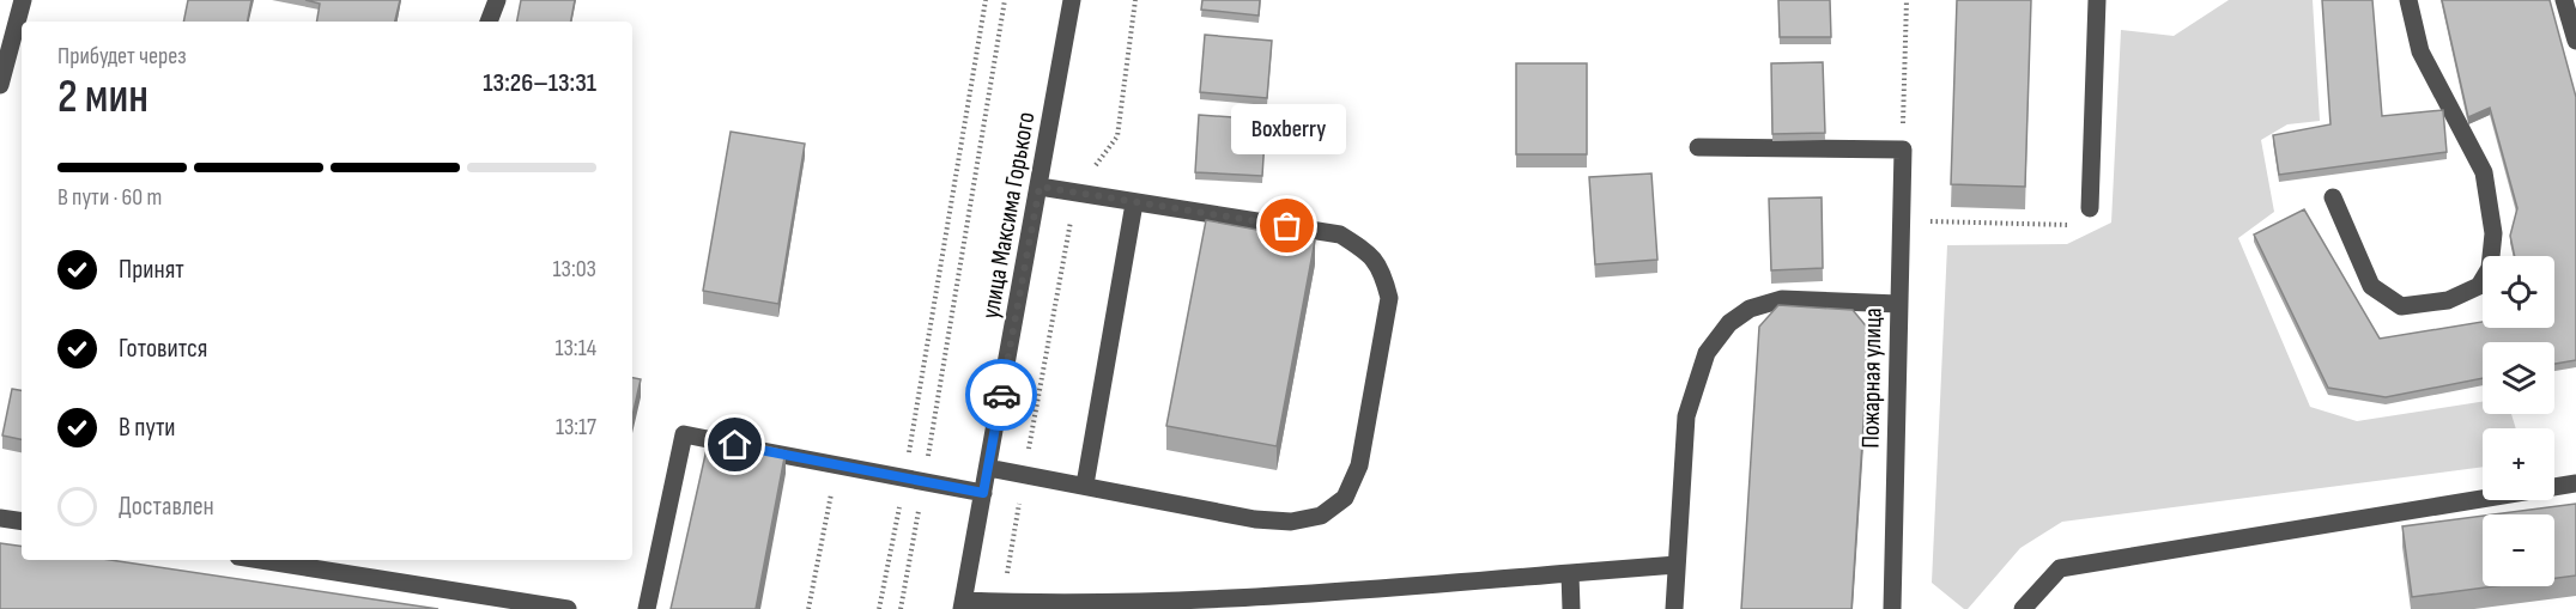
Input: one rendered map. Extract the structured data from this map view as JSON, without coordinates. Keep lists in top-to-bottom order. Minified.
{"streets":{"street":["улица Максима Горького","Пожарная улица"]},"places":["Boxberry"],"page":{"heading":["2 мин","Прибудет через","13:26–13:31"],"bubble":"Boxberry","bar":"В пути · 60 m","list":[["Принят","13:03"],["Готовится","13:14"],["В пути","13:17"],"Доставлен"],"map_buttons":["+","−"]}}
